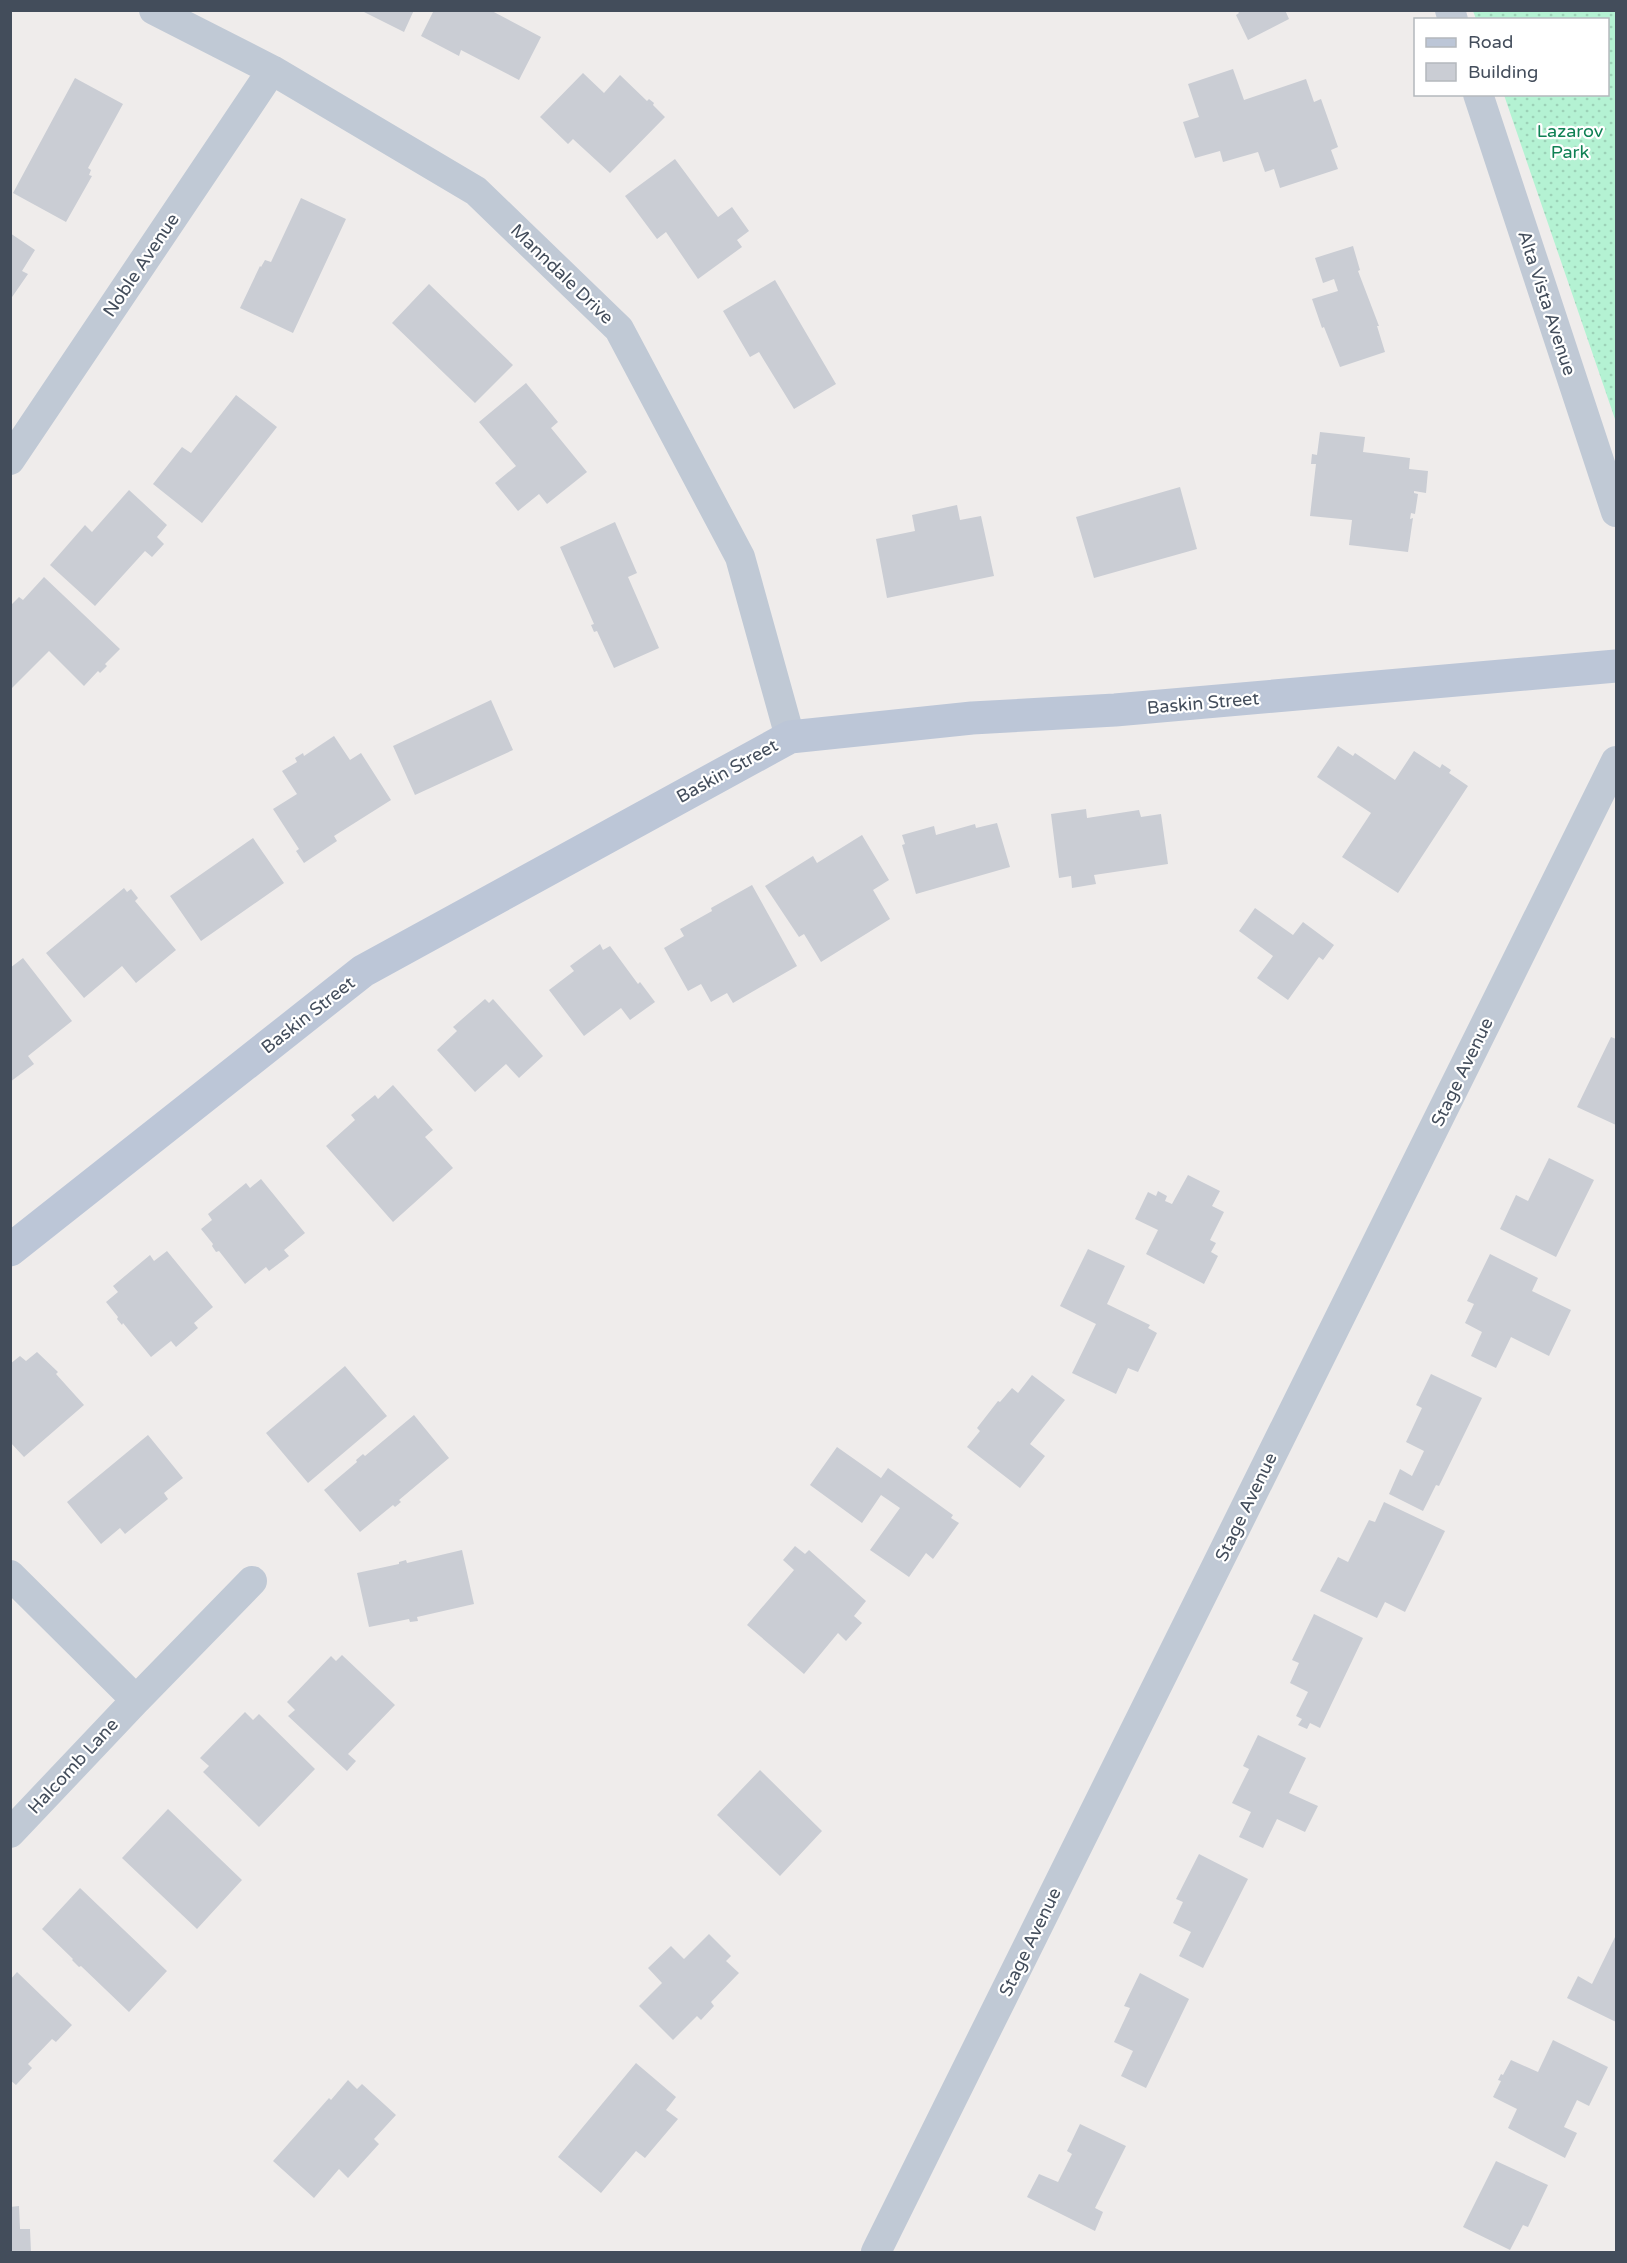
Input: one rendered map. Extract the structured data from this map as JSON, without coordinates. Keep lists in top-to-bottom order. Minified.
{"streets":{"street":["Noble Avenue","Manndale Drive","Alta Vista Avenue","Baskin Street","Stage Avenue","Halcomb Lane"]},"crossings":[["Noble Avenue","Manndale Drive"],["Manndale Drive","Baskin Street"]],"parks":["Lazarov Park"],"legend":["Road","Building"]}
